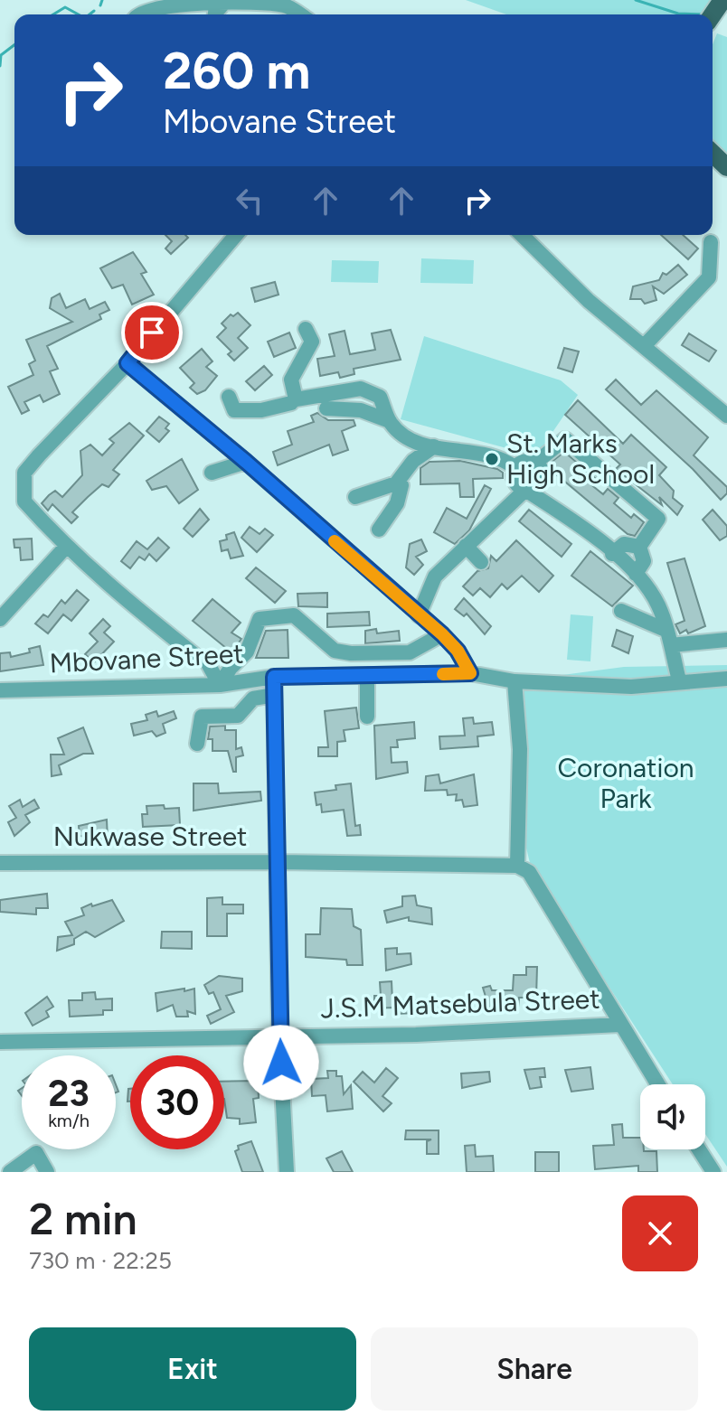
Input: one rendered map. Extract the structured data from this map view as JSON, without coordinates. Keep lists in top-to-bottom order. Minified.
{"streets":{"street":["Mbovane Street","Nukwase Street","J.S.M Matsebula Street"]},"parks":["Coronation Park"],"places":["St. Marks High School"],"page":{"turn":["260 m","Mbovane Street"],"speed":"23 km/h","limit":"30","heading":["2 min","730 m · 22:25"],"buttons":["Exit","Share"]}}
